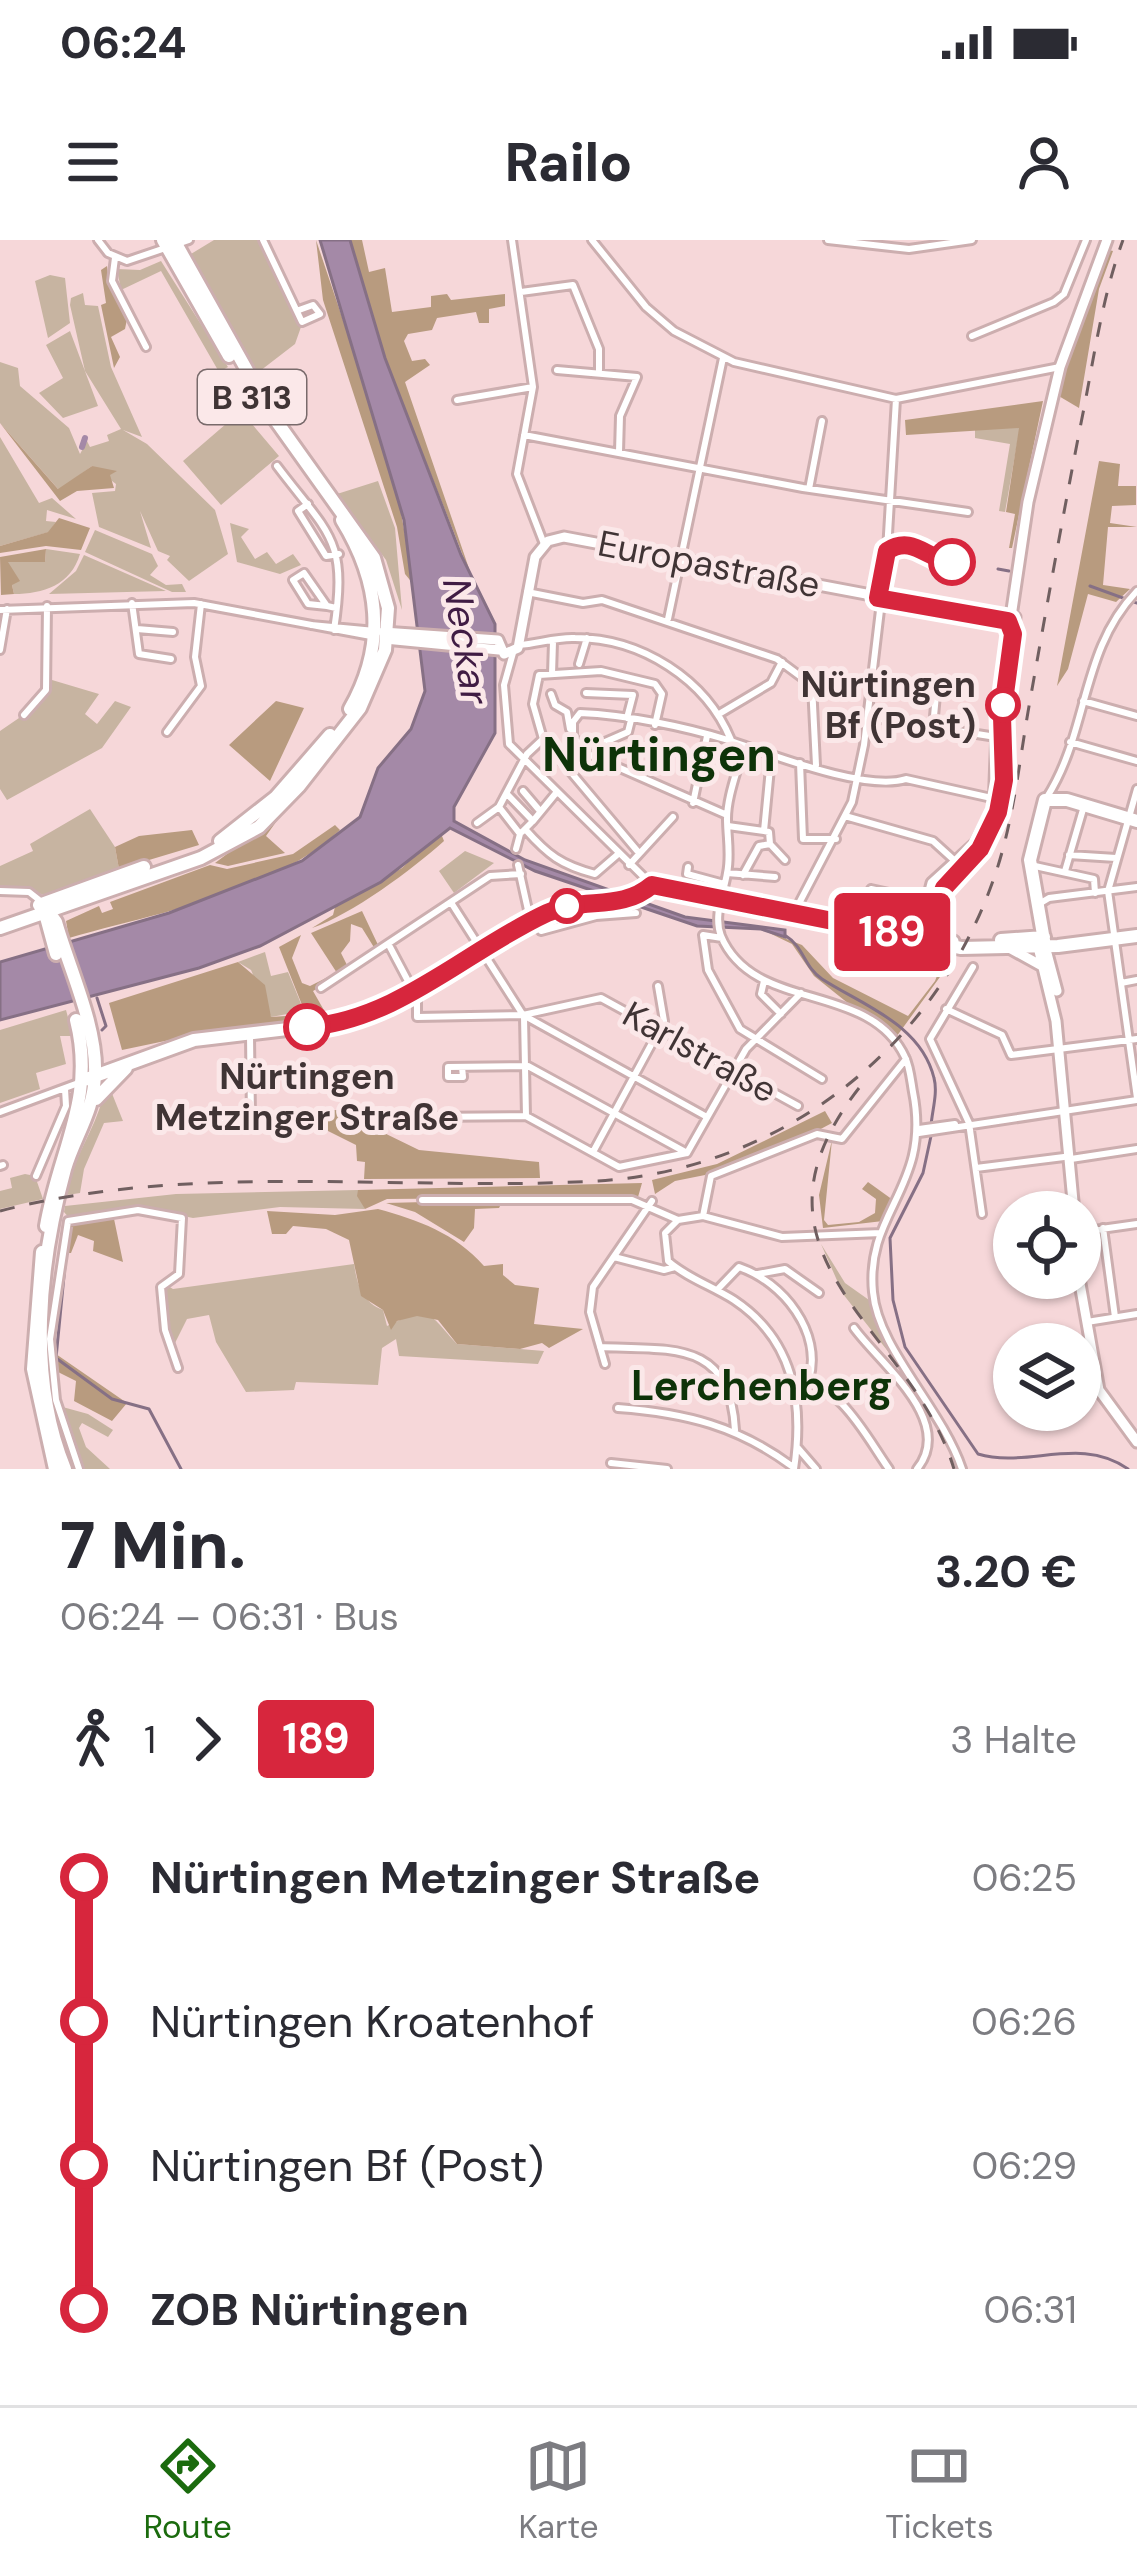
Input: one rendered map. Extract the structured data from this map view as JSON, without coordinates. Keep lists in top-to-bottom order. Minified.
{"streets":{"main road":["B 313","Europastraße"],"street":["Karlstraße"]},"districts":["Nürtingen","Lerchenberg"],"water":["Neckar"],"places":["Nürtingen Bf (Post)","Nürtingen Metzinger Straße"],"lines":["bus line 189"],"page":{"status":"06:24","header":"Railo","on_map":"189","heading":["7 Min.","06:24 – 06:31 · Bus","3.20 €"],"legs":["1","189","3 Halte"],"list":[{"name":"Nürtingen Metzinger Straße","value":"06:25"},{"name":"Nürtingen Kroatenhof","value":"06:26"},{"name":"Nürtingen Bf (Post)","value":"06:29"},{"name":"ZOB Nürtingen","value":"06:31"}],"tabs":["Route","Karte","Tickets"]}}
